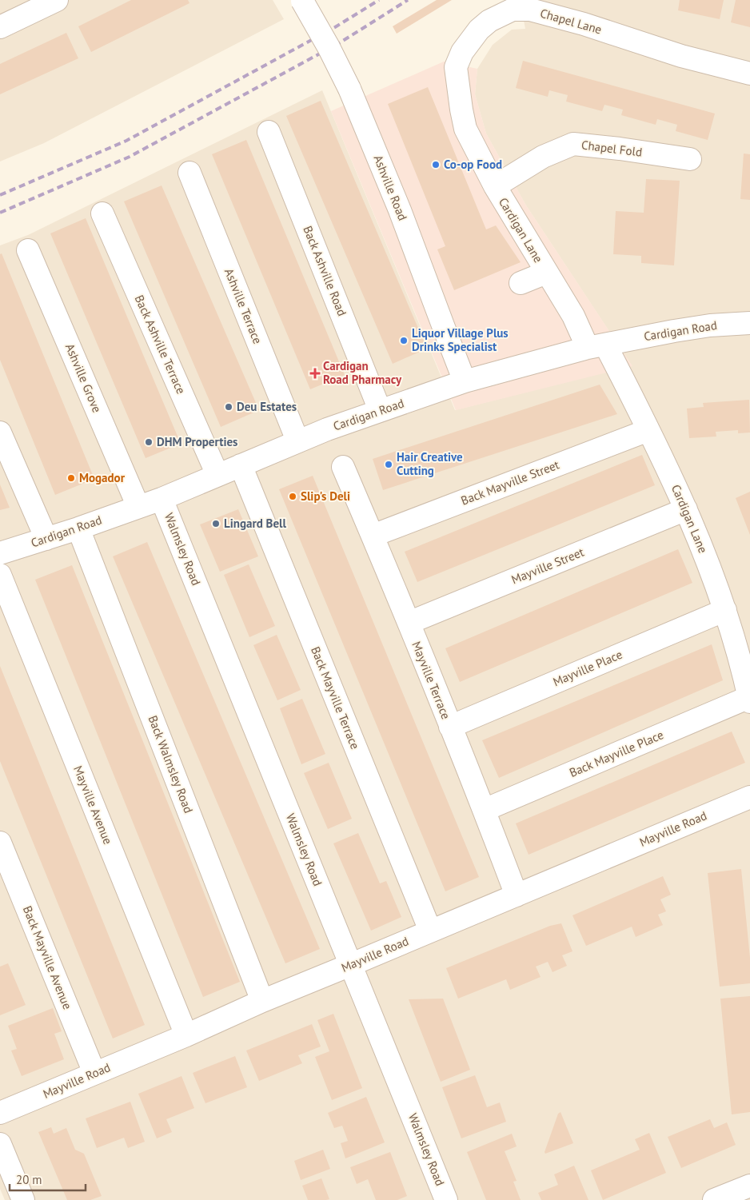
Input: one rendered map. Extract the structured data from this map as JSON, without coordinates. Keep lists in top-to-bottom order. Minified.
{"streets":{"street":["Chapel Lane","Chapel Fold","Ashville Road","Cardigan Lane","Back Ashville Road","Ashville Terrace","Cardigan Road","Back Ashville Terrace","Ashville Grove","Back Mayville Street","Walmsley Road","Mayville Street","Mayville Place","Mayville Terrace","Back Mayville Terrace","Back Mayville Place","Back Walmsley Road","Mayville Avenue","Mayville Road","Back Mayville Avenue"]},"crossings":[["Chapel Lane","Cardigan Lane"],["Chapel Fold","Cardigan Lane"],["Ashville Road","Cardigan Road"],["Cardigan Lane","Cardigan Road"],["Cardigan Lane","Back Mayville Street"],["Cardigan Lane","Mayville Street"],["Cardigan Lane","Mayville Place"],["Cardigan Lane","Back Mayville Place"],["Back Ashville Road","Cardigan Road"],["Ashville Terrace","Cardigan Road"],["Cardigan Road","Back Ashville Terrace"],["Cardigan Road","Ashville Grove"],["Cardigan Road","Walmsley Road"],["Cardigan Road","Back Mayville Terrace"],["Cardigan Road","Back Walmsley Road"],["Back Mayville Street","Mayville Terrace"],["Walmsley Road","Mayville Road"],["Mayville Street","Mayville Terrace"],["Mayville Place","Mayville Terrace"],["Mayville Terrace","Back Mayville Place"],["Mayville Terrace","Mayville Road"],["Back Mayville Terrace","Mayville Road"],["Back Walmsley Road","Mayville Road"],["Mayville Avenue","Mayville Road"],["Mayville Road","Back Mayville Avenue"]],"places":{"other":["Co-op Food","Liquor Village Plus Drinks Specialist","Deu Estates","DHM Properties","Hair Creative Cutting","Mogador","Slip's Deli","Lingard Bell"],"health":["Cardigan Road Pharmacy"]},"scale_bar":"20 m"}
